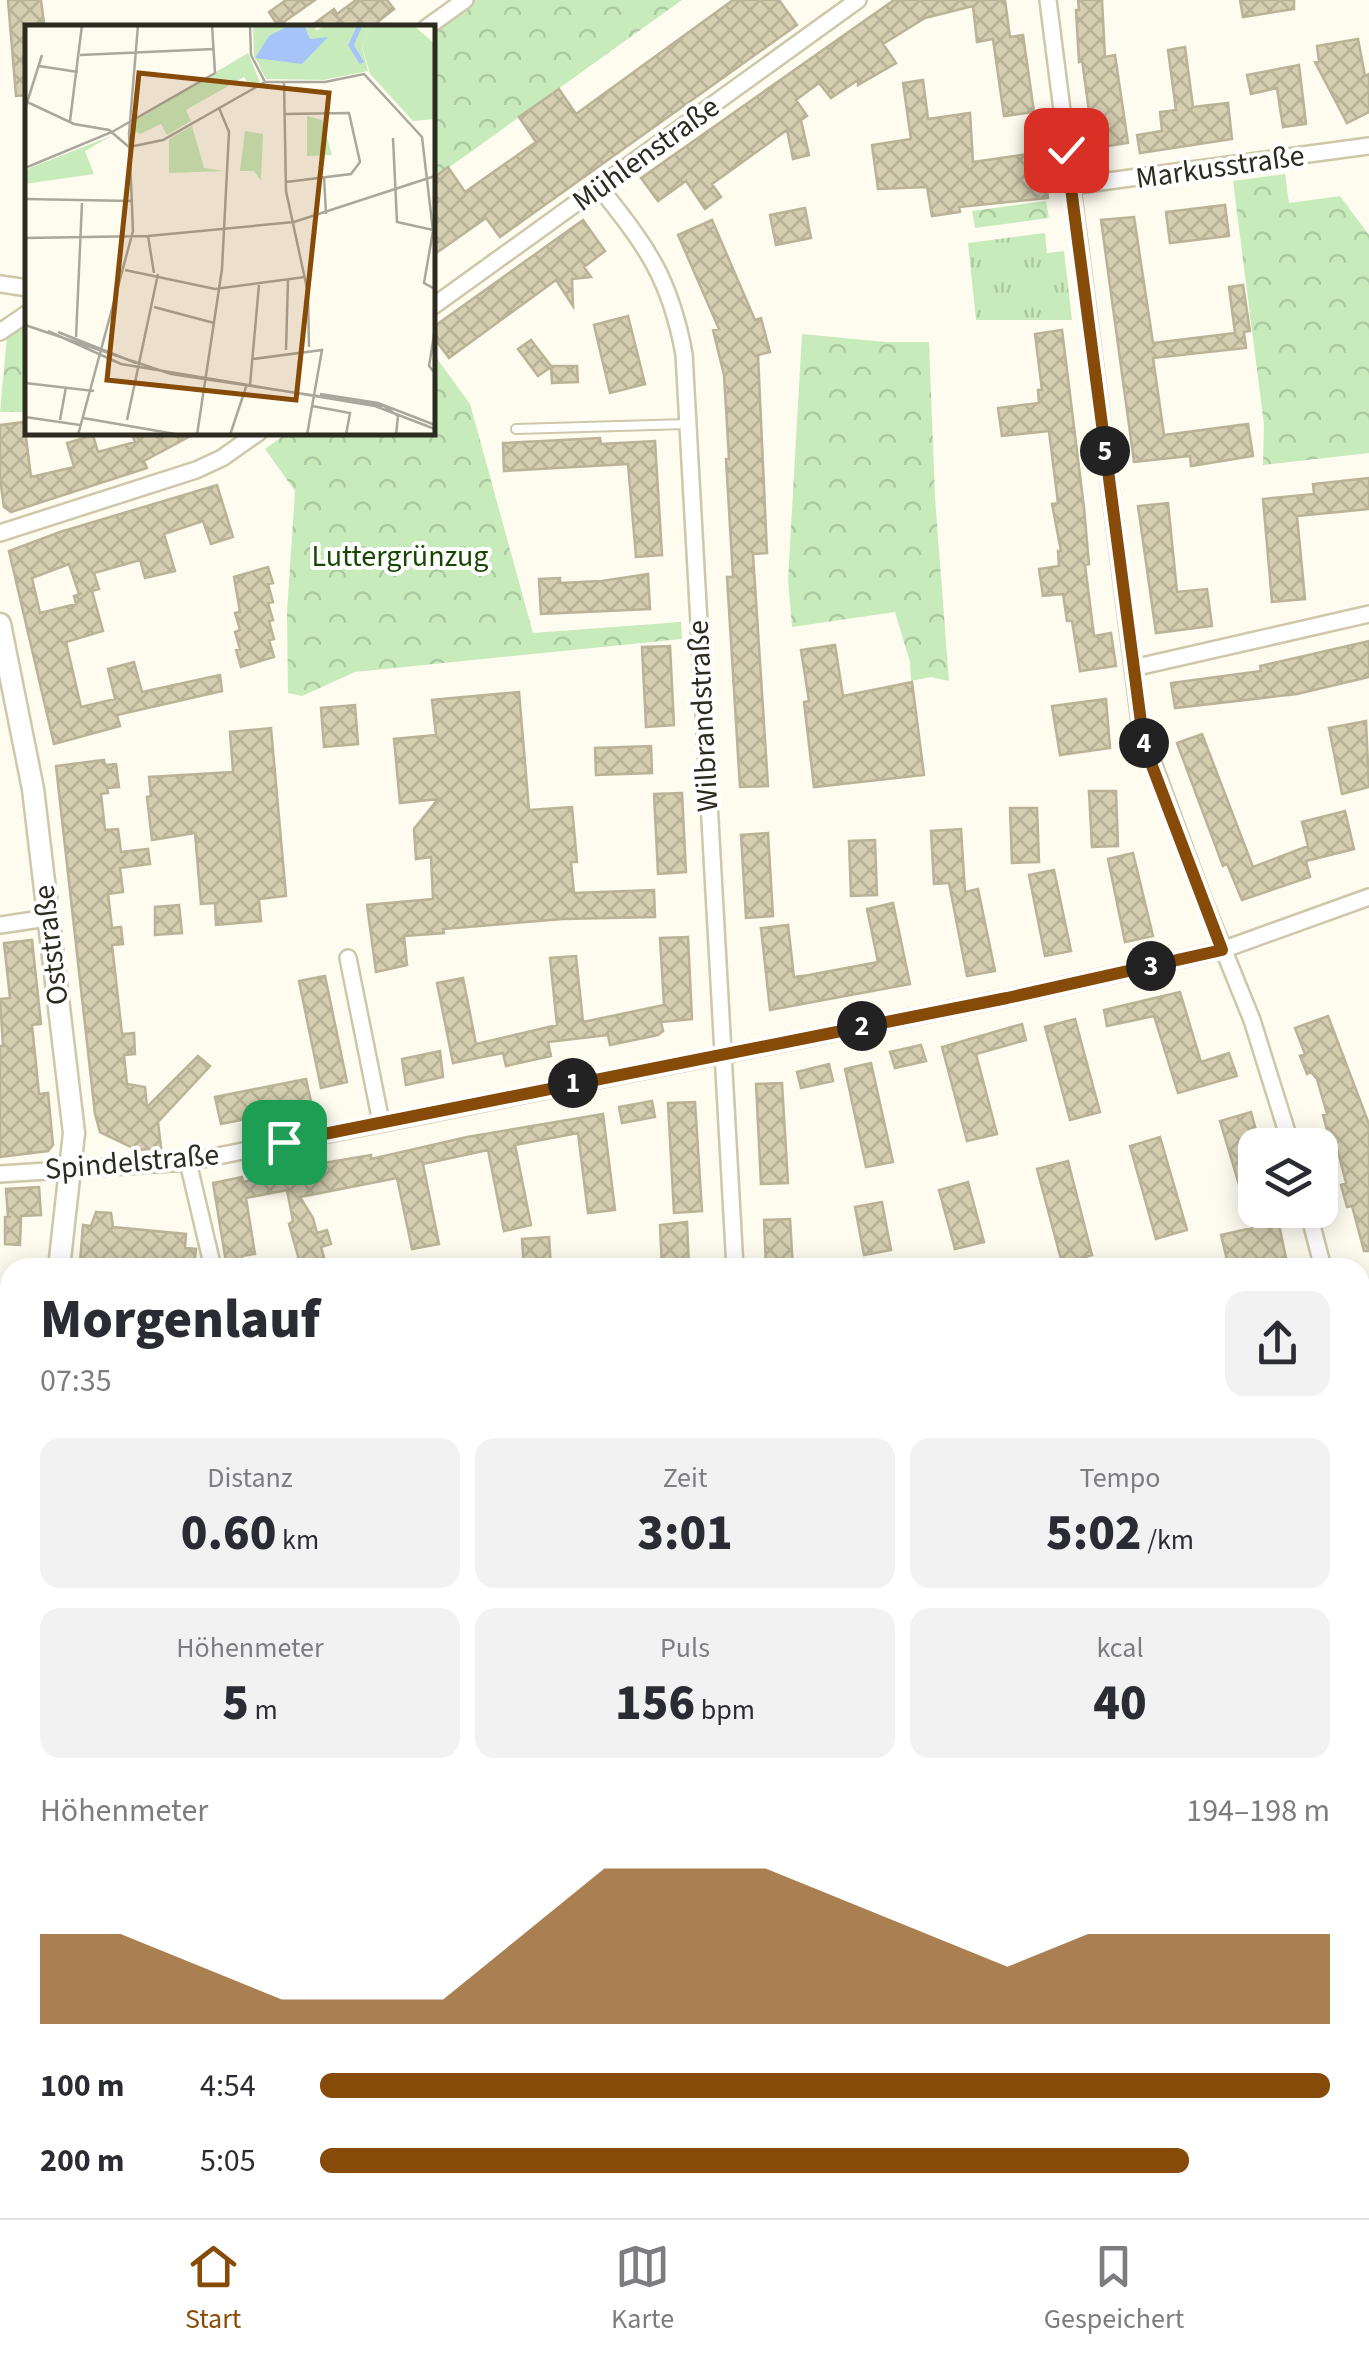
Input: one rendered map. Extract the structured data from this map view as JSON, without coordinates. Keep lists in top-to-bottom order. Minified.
{"streets":{"street":["Mühlenstraße","Markusstraße","Wilbrandstraße","Oststraße","Spindelstraße"]},"crossings":[["Mühlenstraße","Wilbrandstraße"],["Wilbrandstraße","Spindelstraße"],["Oststraße","Spindelstraße"]],"parks":["Luttergrünzug"],"page":{"pins":["5","4","3","2","1"],"heading":["Morgenlauf","07:35"],"stats":[["Distanz","0.60 km"],["Zeit","3:01"],["Tempo","5:02 /km"],["Höhenmeter","5 m"],["Puls","156 bpm"],["kcal","40"]],"chart":["Höhenmeter","194–198 m"],"list":[{"name":"100 m","note":"4:54"},{"name":"200 m","note":"5:05"}],"tabs":["Start","Karte","Gespeichert"]}}
